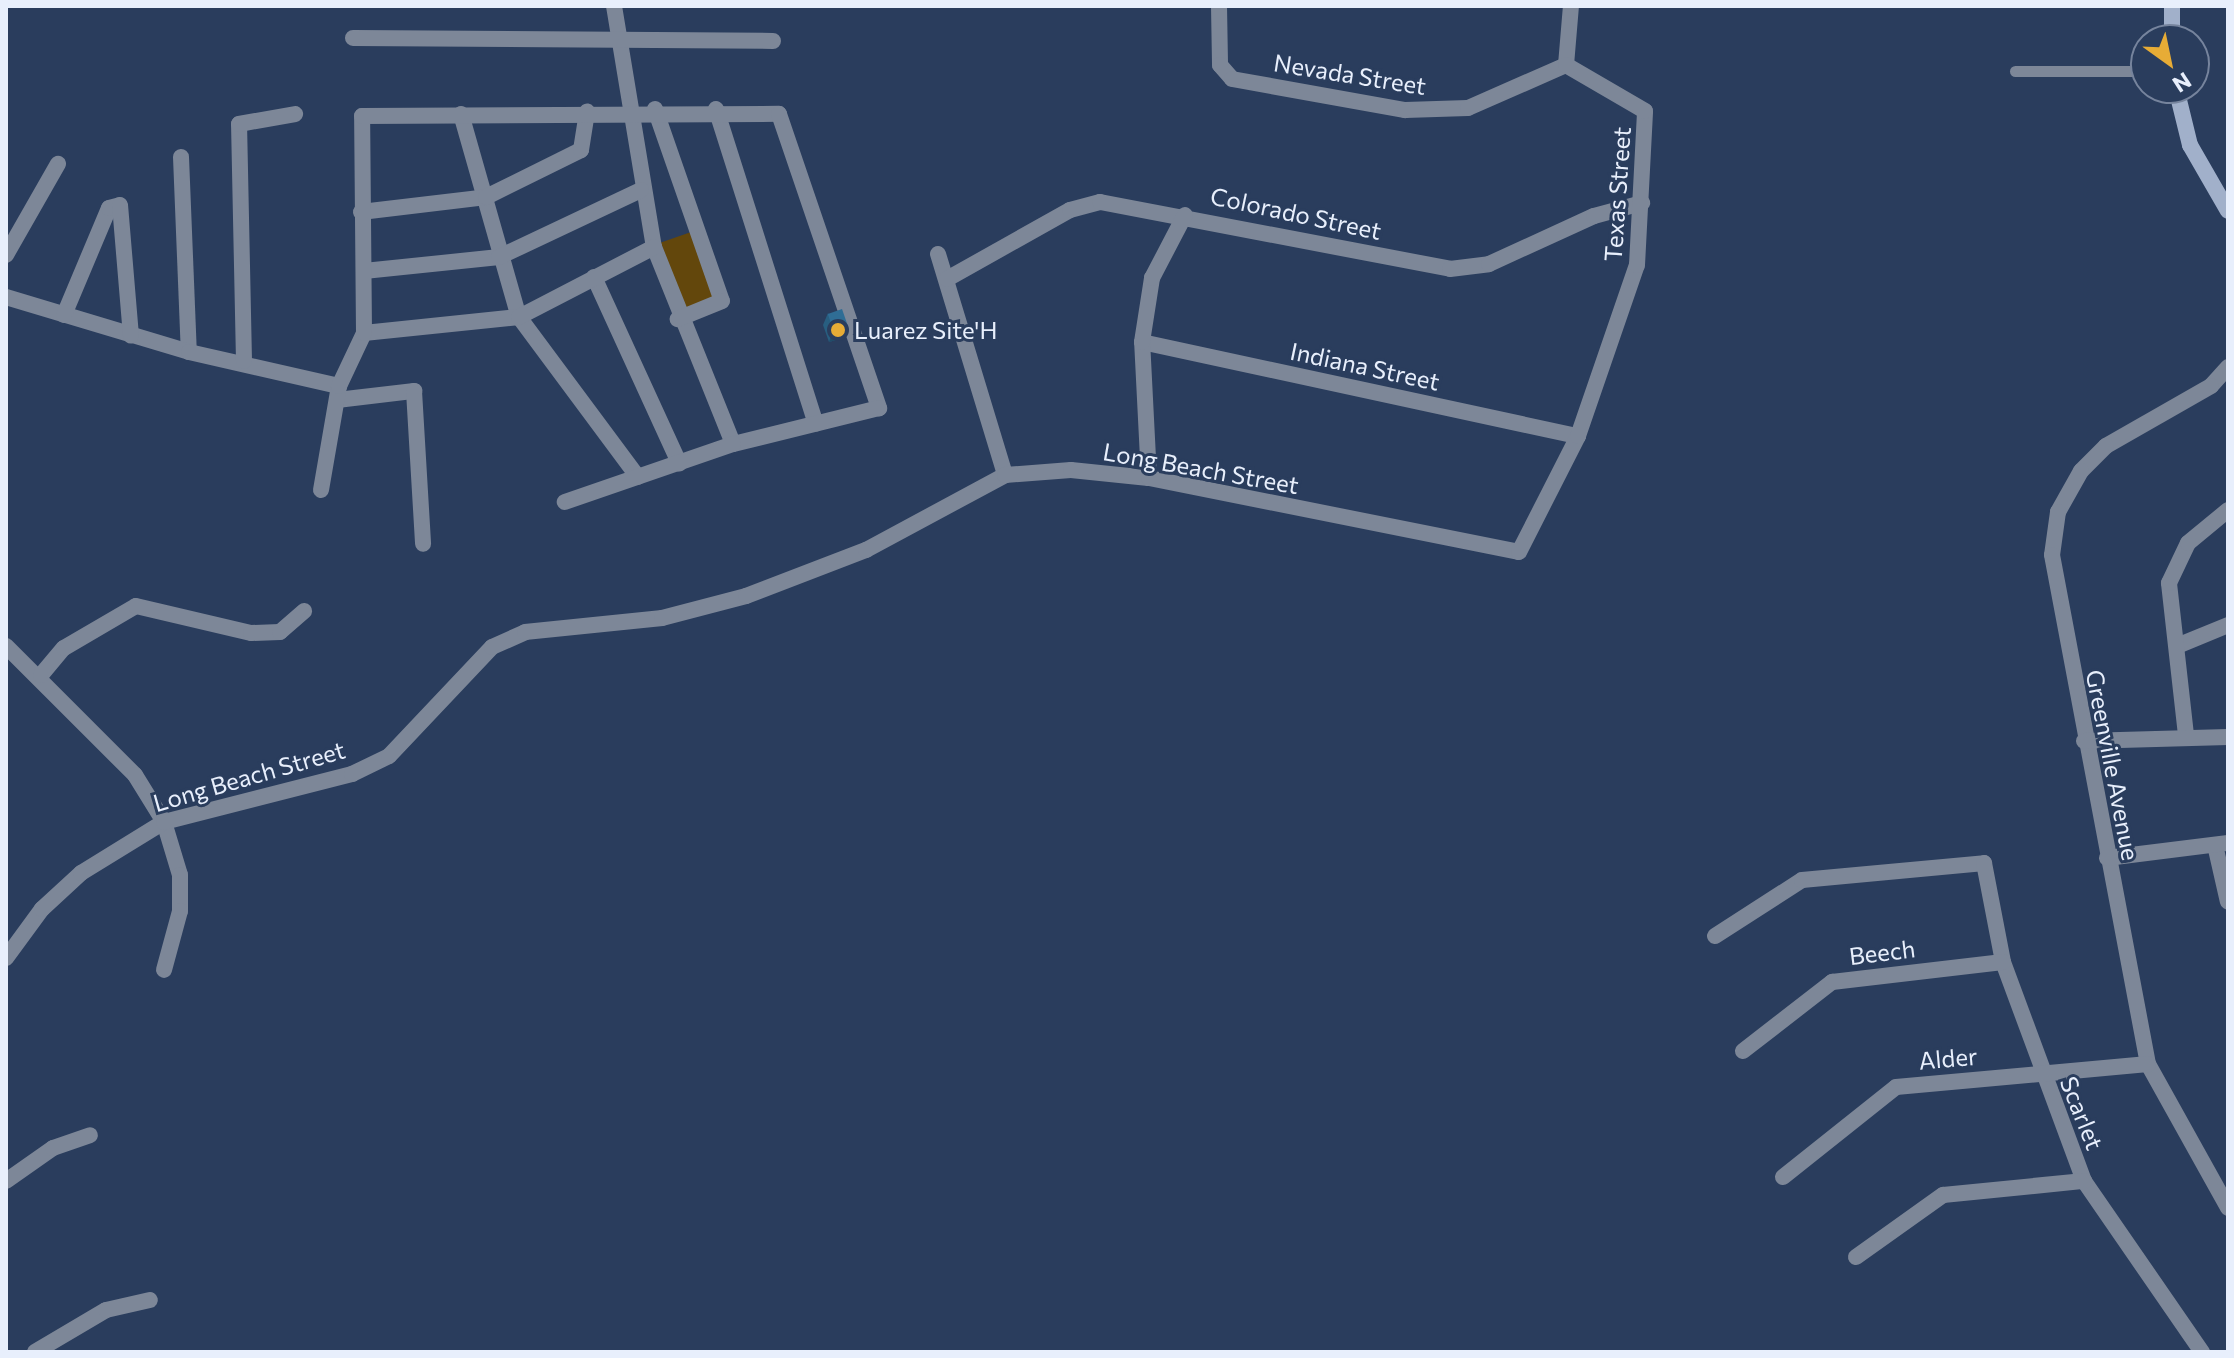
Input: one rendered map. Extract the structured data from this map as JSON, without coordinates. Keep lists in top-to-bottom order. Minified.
{"streets":{"street":["Nevada Street","Texas Street","Colorado Street","Indiana Street","Long Beach Street","Greenville Avenue","Beech","Alder","Scarlet"]},"crossings":[["Nevada Street","Texas Street"],["Texas Street","Colorado Street"],["Texas Street","Indiana Street"],["Texas Street","Long Beach Street"],["Greenville Avenue","Alder"],["Beech","Scarlet"],["Alder","Scarlet"]],"places":["Luarez Site'H"],"north":"bottom right"}
